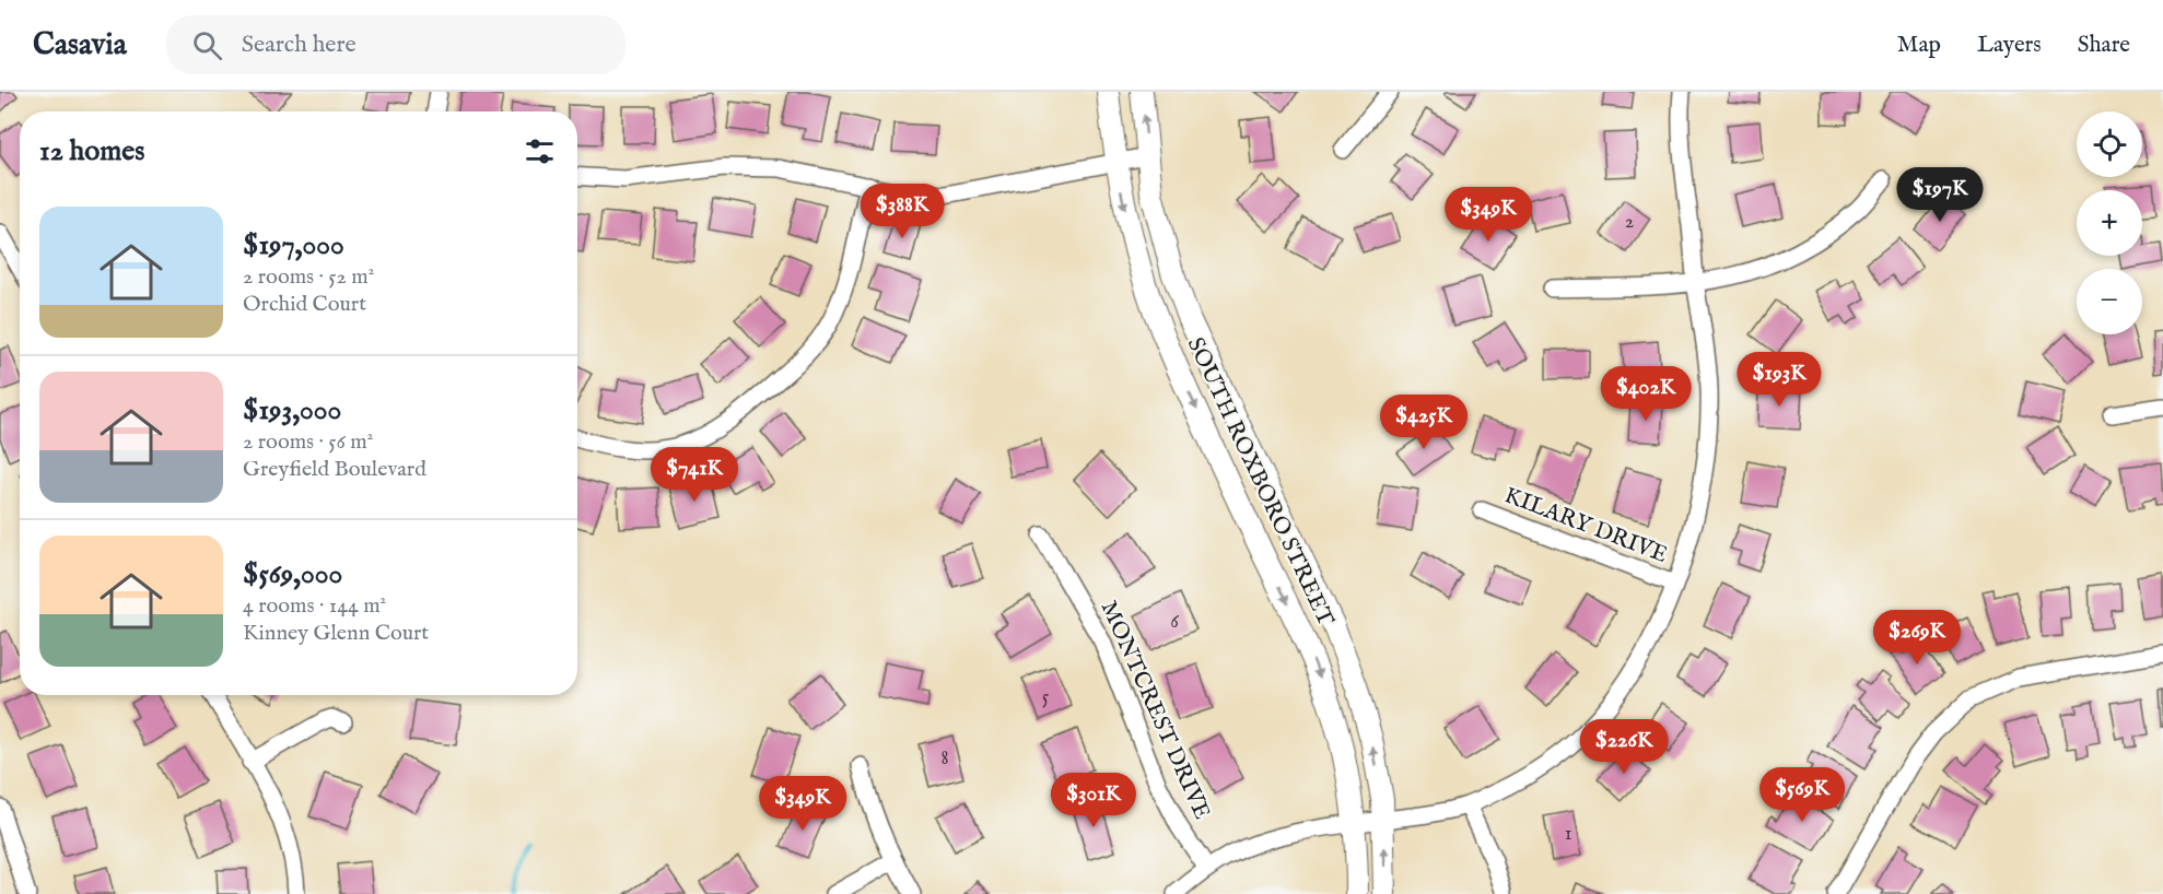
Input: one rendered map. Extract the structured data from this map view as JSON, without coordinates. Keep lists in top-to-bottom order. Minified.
{"streets":{"street":["SOUTH ROXBORO STREET","KILARY DRIVE","MONTCREST DRIVE"]},"house_numbers":["2","6","5","8","1"],"page":{"header":"Casavia","search":"Search here","nav":["Map","Layers","Share"],"map_buttons":["+","−"],"heading":"12 homes","price":["$197K","$388K","$349K","$193K","$402K","$425K","$741K","$269K","$226K","$569K","$301K","$349K"],"list":[{"name":"$197,000","note":"2 rooms · 52 m² · Orchid Court"},{"name":"$193,000","note":"2 rooms · 56 m² · Greyfield Boulevard"},{"name":"$569,000","note":"4 rooms · 144 m² · Kinney Glenn Court"}]}}
